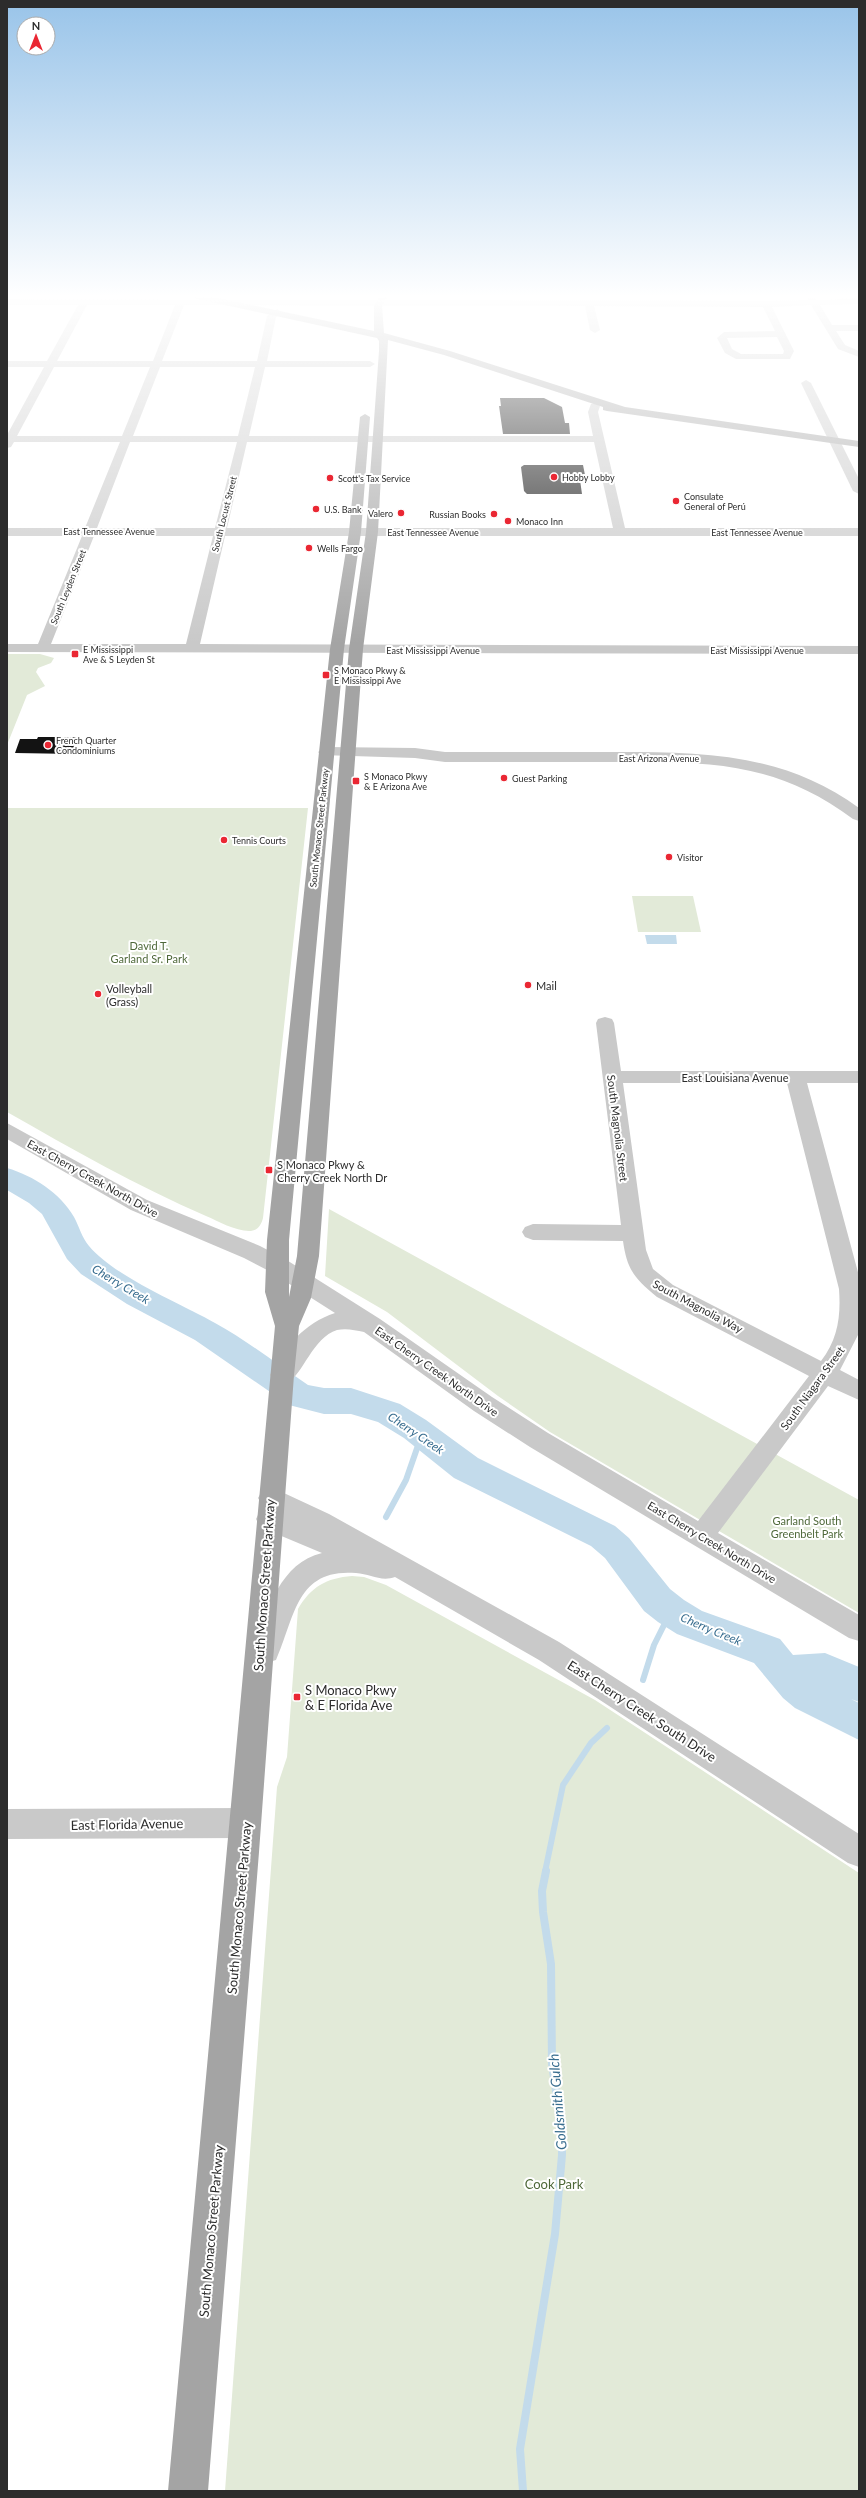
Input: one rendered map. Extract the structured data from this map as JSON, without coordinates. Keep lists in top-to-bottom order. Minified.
{"streets":{"main road":["South Monaco Street Parkway"],"street":["South Locust Street","East Tennessee Avenue","South Leyden Street","East Mississippi Avenue","East Arizona Avenue","East Louisiana Avenue","South Magnolia Street","East Cherry Creek North Drive","South Magnolia Way","South Niagara Street","East Cherry Creek South Drive","East Florida Avenue"]},"crossings":[["South Locust Street","East Tennessee Avenue"],["South Locust Street","East Mississippi Avenue"],["East Tennessee Avenue","South Leyden Street"],["East Tennessee Avenue","South Monaco Street Parkway"],["South Leyden Street","East Mississippi Avenue"],["East Mississippi Avenue","South Monaco Street Parkway"],["East Arizona Avenue","South Monaco Street Parkway"],["South Monaco Street Parkway","East Cherry Creek North Drive"],["South Monaco Street Parkway","East Cherry Creek South Drive"],["South Monaco Street Parkway","East Florida Avenue"],["East Louisiana Avenue","South Magnolia Street"],["East Louisiana Avenue","South Niagara Street"],["South Magnolia Street","South Magnolia Way"],["East Cherry Creek North Drive","South Niagara Street"],["South Magnolia Way","South Niagara Street"]],"water":["Cherry Creek","Goldsmith Gulch"],"parks":["David T. Garland Sr. Park","Garland South Greenbelt Park","Cook Park"],"places":{"other":["Hobby Lobby","Scott's Tax Service","Consulate General of Perú","U.S. Bank","Valero","Russian Books","Monaco Inn","Wells Fargo","French Quarter Condominiums","Guest Parking","Tennis Courts","Visitor","Mail","Volleyball (Grass)"],"transit":["E Mississippi Ave & S Leyden St","S Monaco Pkwy & E Mississippi Ave","S Monaco Pkwy & E Arizona Ave","S Monaco Pkwy & Cherry Creek North Dr","S Monaco Pkwy & E Florida Ave"]},"north":"top"}
